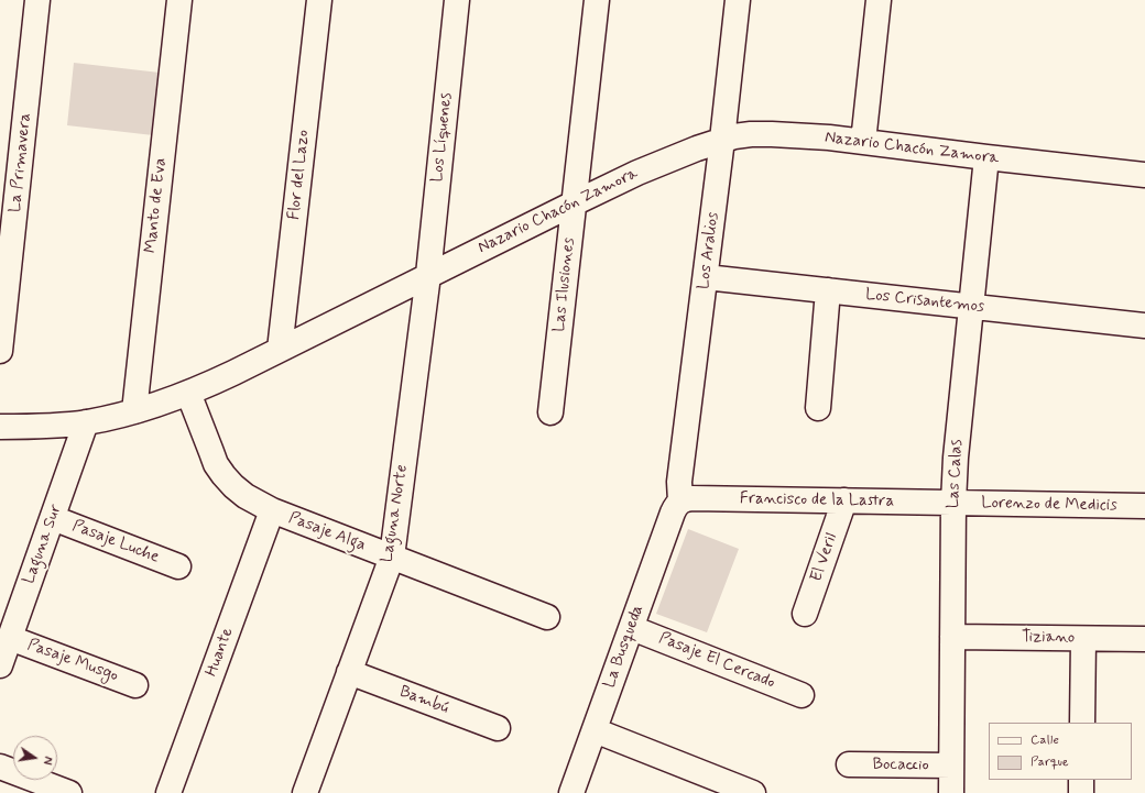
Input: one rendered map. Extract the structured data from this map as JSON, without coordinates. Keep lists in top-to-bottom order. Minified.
{"streets":{"street":["Los Líquenes","Nazario Chacón Zamora","La Primavera","Flor del Lazo","Manto de Eva","Los Aralios","Las Ilusiones","Los Crisantemos","Las Calas","Francisco de la Lastra","Lorenzo de Medicis","Laguna Norte","Pasaje Alga","Pasaje Luche","Laguna Sur","El Veril","Tiziano","La Busqueda","Huante","Pasaje Musgo","Pasaje El Cercado","Bambú","Bocaccio"]},"crossings":[["Los Líquenes","Nazario Chacón Zamora"],["Los Líquenes","Laguna Norte"],["Nazario Chacón Zamora","Flor del Lazo"],["Nazario Chacón Zamora","Manto de Eva"],["Nazario Chacón Zamora","Los Aralios"],["Nazario Chacón Zamora","Las Ilusiones"],["Nazario Chacón Zamora","Las Calas"],["Nazario Chacón Zamora","Laguna Norte"],["Nazario Chacón Zamora","Pasaje Alga"],["Nazario Chacón Zamora","Laguna Sur"],["Los Aralios","Los Crisantemos"],["Los Aralios","Francisco de la Lastra"],["Los Aralios","La Busqueda"],["Los Crisantemos","Las Calas"],["Las Calas","Francisco de la Lastra"],["Las Calas","Lorenzo de Medicis"],["Las Calas","Tiziano"],["Las Calas","Bocaccio"],["Francisco de la Lastra","Lorenzo de Medicis"],["Francisco de la Lastra","El Veril"],["Francisco de la Lastra","La Busqueda"],["Laguna Norte","Pasaje Alga"],["Laguna Norte","Bambú"],["Pasaje Alga","Huante"],["Pasaje Luche","Laguna Sur"],["Laguna Sur","Pasaje Musgo"],["La Busqueda","Pasaje El Cercado"]],"legend":["Calle","Parque"],"north":"right"}
